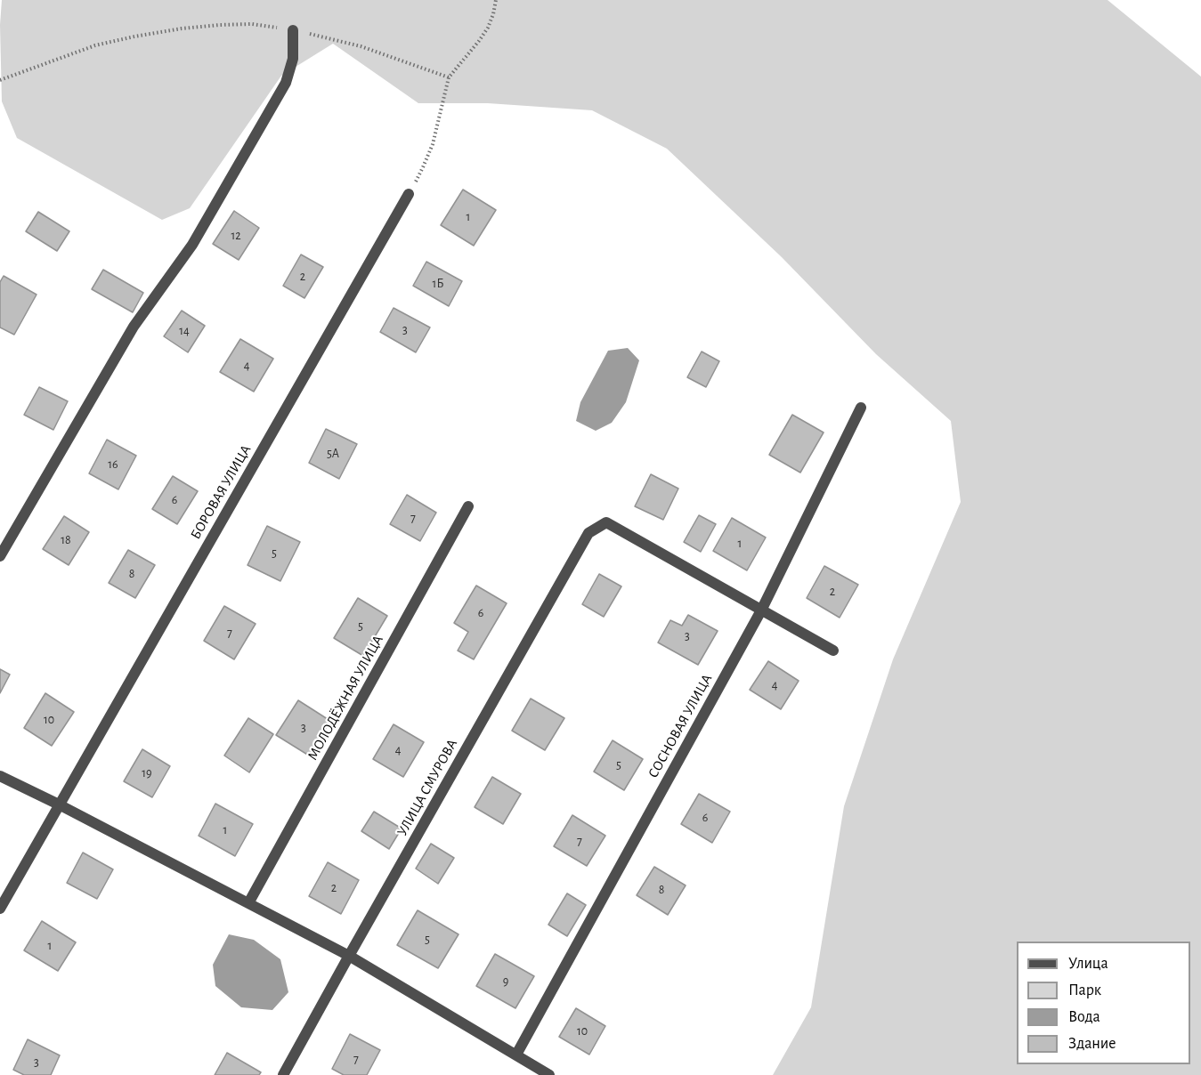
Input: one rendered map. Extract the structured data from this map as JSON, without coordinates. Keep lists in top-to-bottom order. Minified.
{"streets":{"street":["БОРОВАЯ УЛИЦА","МОЛОДЁЖНАЯ УЛИЦА","СОСНОВАЯ УЛИЦА","УЛИЦА СМУРОВА"]},"crossings":[["СОСНОВАЯ УЛИЦА","УЛИЦА СМУРОВА"]],"house_numbers":["1","12","2","1Б","3","14","4","5А","16","6","7","18","1","5","8","2","6","5","7","3","4","10","3","4","5","19","6","1","7","2","8","5","1","9","10","7","3"],"legend":["Улица","Парк","Вода","Здание"]}
